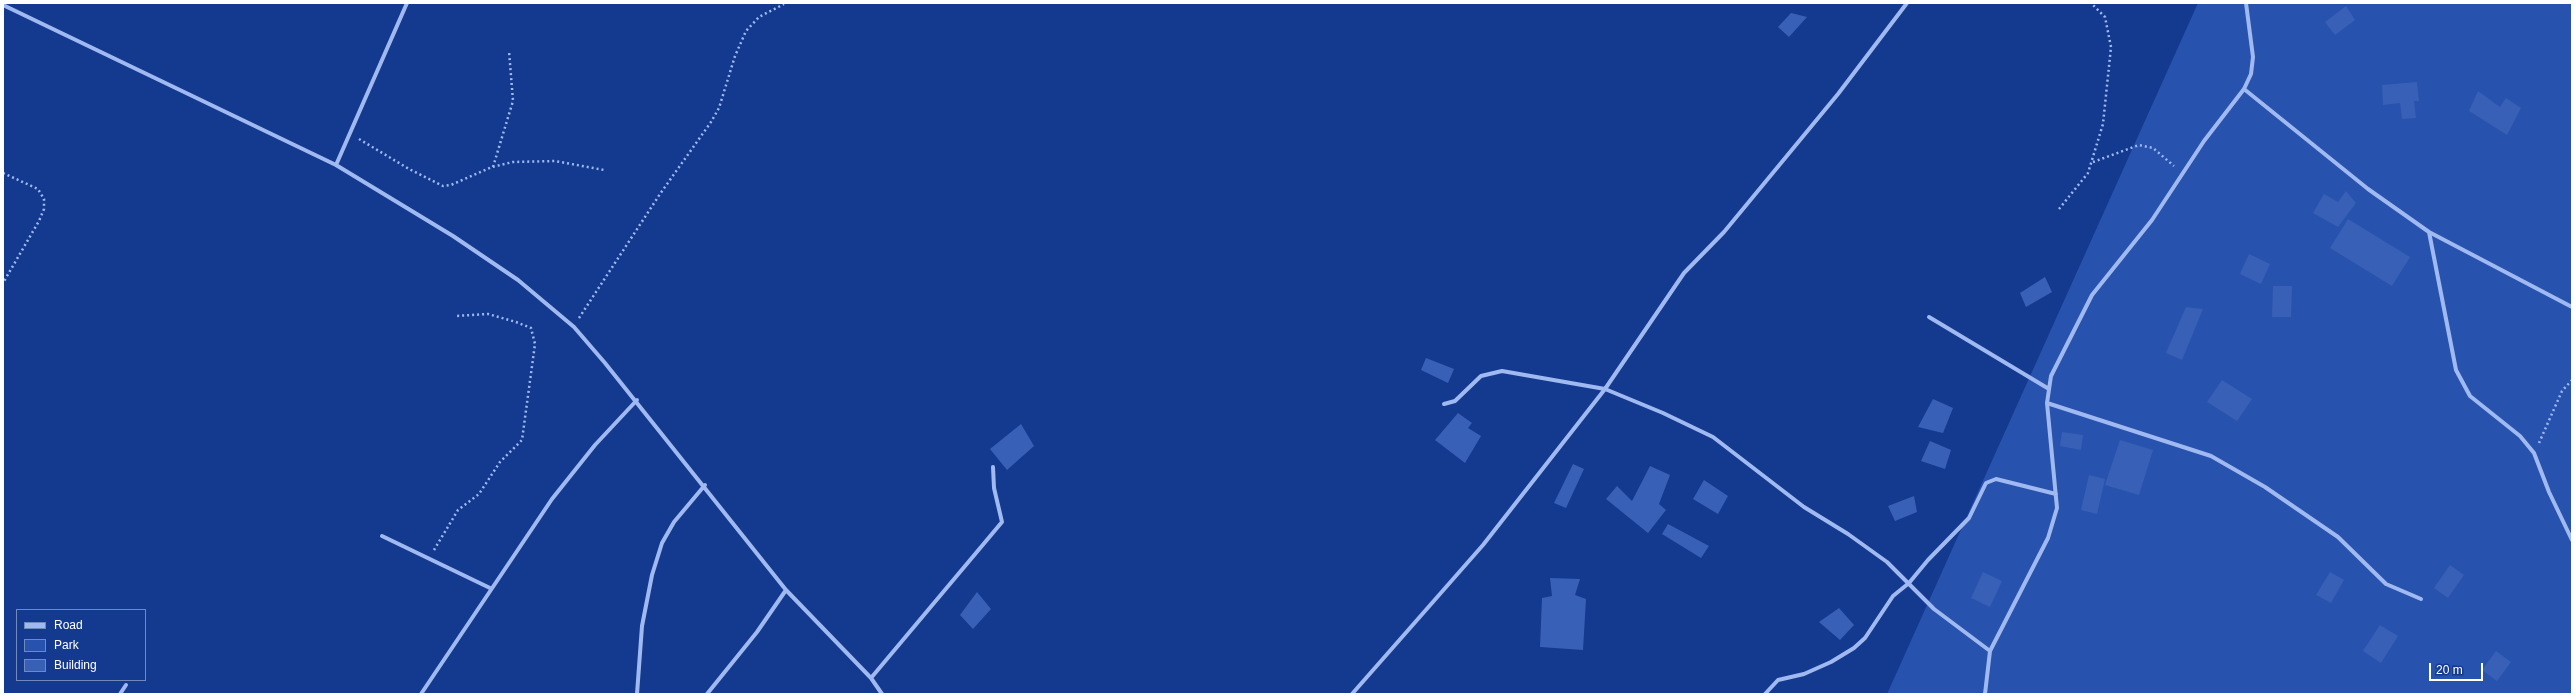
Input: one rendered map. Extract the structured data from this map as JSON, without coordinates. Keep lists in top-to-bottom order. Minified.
{"legend":["Road","Park","Building"],"scale_bar":"20 m"}
